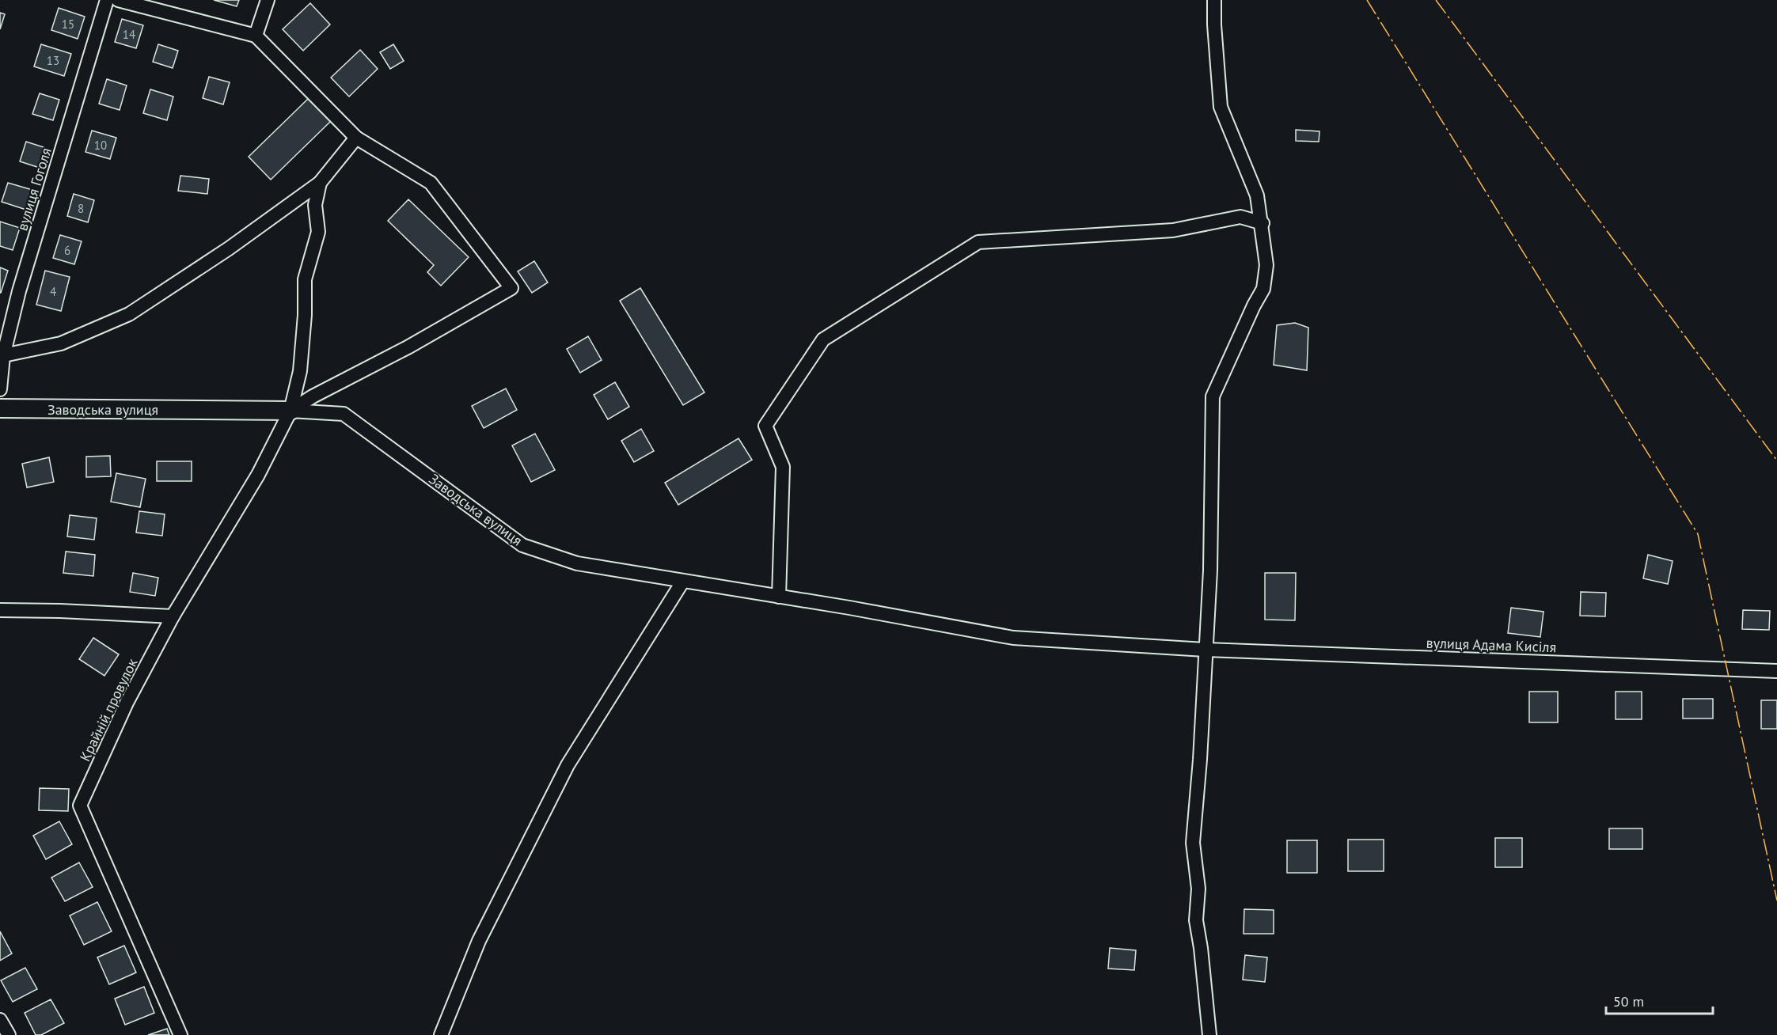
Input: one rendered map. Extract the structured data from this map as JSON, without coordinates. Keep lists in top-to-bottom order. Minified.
{"streets":{"street":["вулиця Гоголя","Заводська вулиця","вулиця Адама Кисіля","Крайній провулок"]},"crossings":[["Заводська вулиця","вулиця Адама Кисіля"],["Заводська вулиця","Крайній провулок"]],"house_numbers":["15","14","13","10","8","6","4"],"scale_bar":"50 m"}
